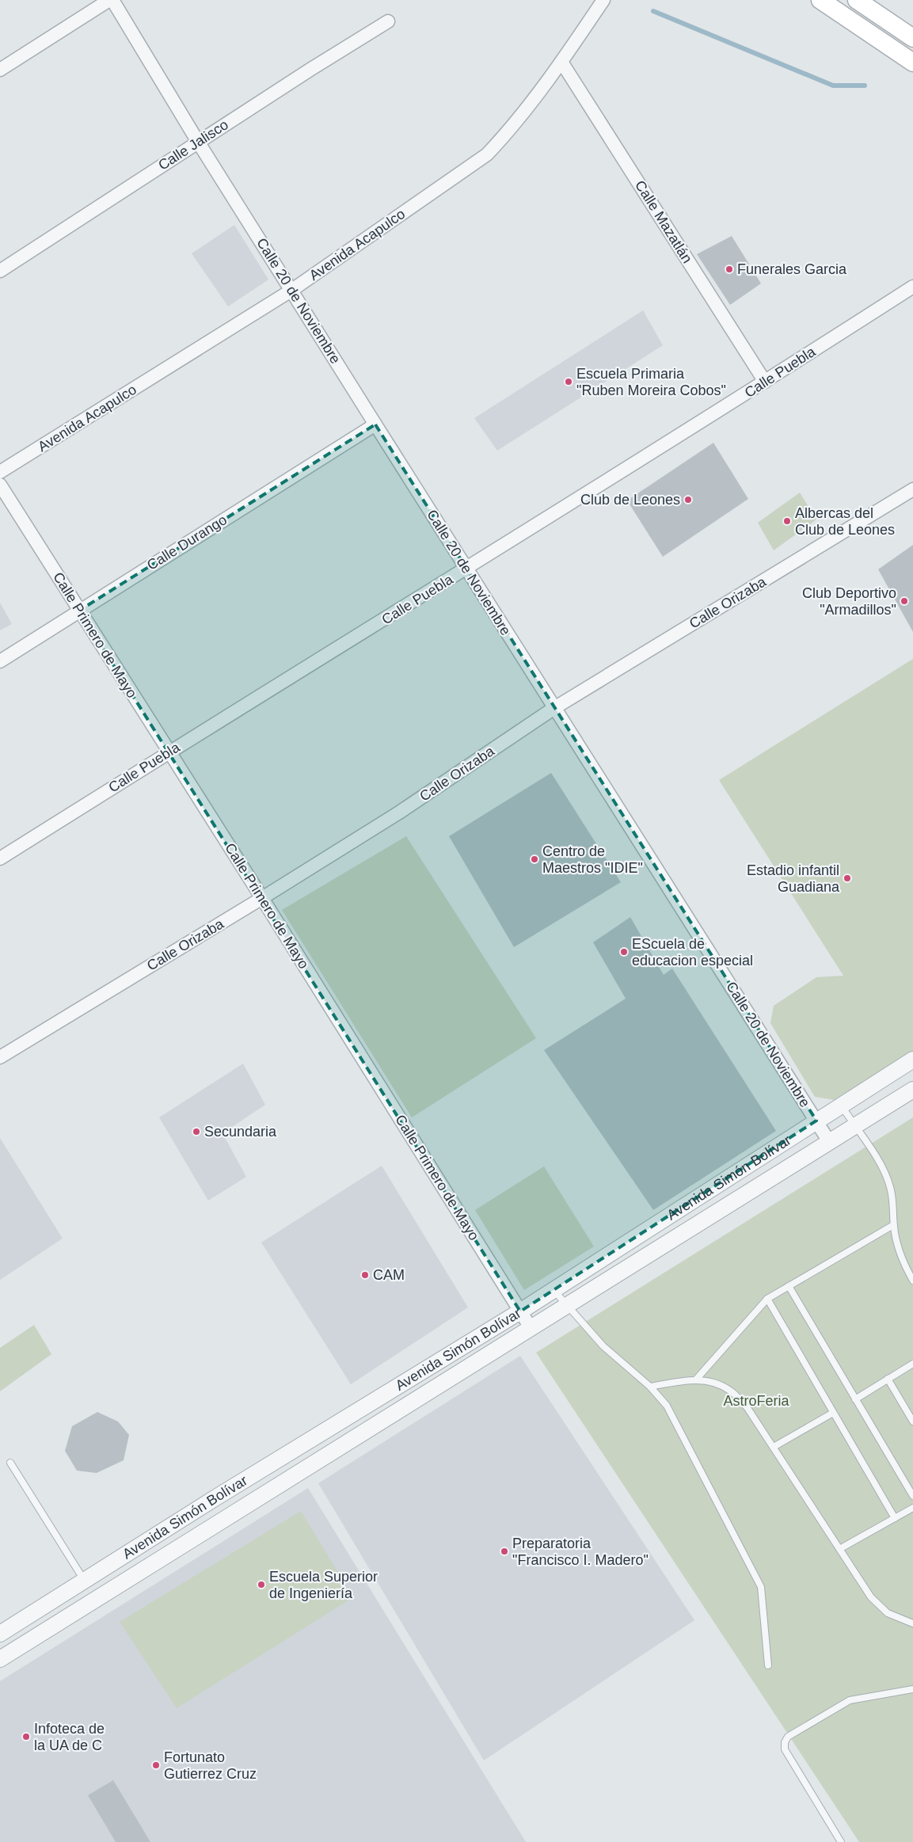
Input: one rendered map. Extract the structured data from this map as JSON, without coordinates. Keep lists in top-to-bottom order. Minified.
{"streets":{"street":["Calle Jalisco","Calle Mazatlán","Avenida Acapulco","Calle 20 de Noviembre","Calle Puebla","Calle Durango","Calle Orizaba","Calle Primero de Mayo","Avenida Simón Bolívar"]},"crossings":[["Calle Jalisco","Calle 20 de Noviembre"],["Calle Mazatlán","Avenida Acapulco"],["Calle Mazatlán","Calle Puebla"],["Avenida Acapulco","Calle 20 de Noviembre"],["Calle 20 de Noviembre","Calle Puebla"],["Calle 20 de Noviembre","Calle Durango"],["Calle 20 de Noviembre","Calle Orizaba"],["Calle 20 de Noviembre","Avenida Simón Bolívar"],["Calle Puebla","Calle Primero de Mayo"],["Calle Durango","Calle Primero de Mayo"],["Calle Orizaba","Calle Primero de Mayo"],["Calle Primero de Mayo","Avenida Simón Bolívar"]],"parks":["AstroFeria"],"places":["Funerales Garcia","Escuela Primaria \"Ruben Moreira Cobos\"","Club de Leones","Albercas del Club de Leones","Club Deportivo \"Armadillos\"","Centro de Maestros \"IDIE\"","Estadio infantil Guadiana","EScuela de educacion especial","Secundaria","CAM","Preparatoria \"Francisco I. Madero\"","Escuela Superior de Ingeniería","Infoteca de la UA de C","Fortunato Gutierrez Cruz"]}
